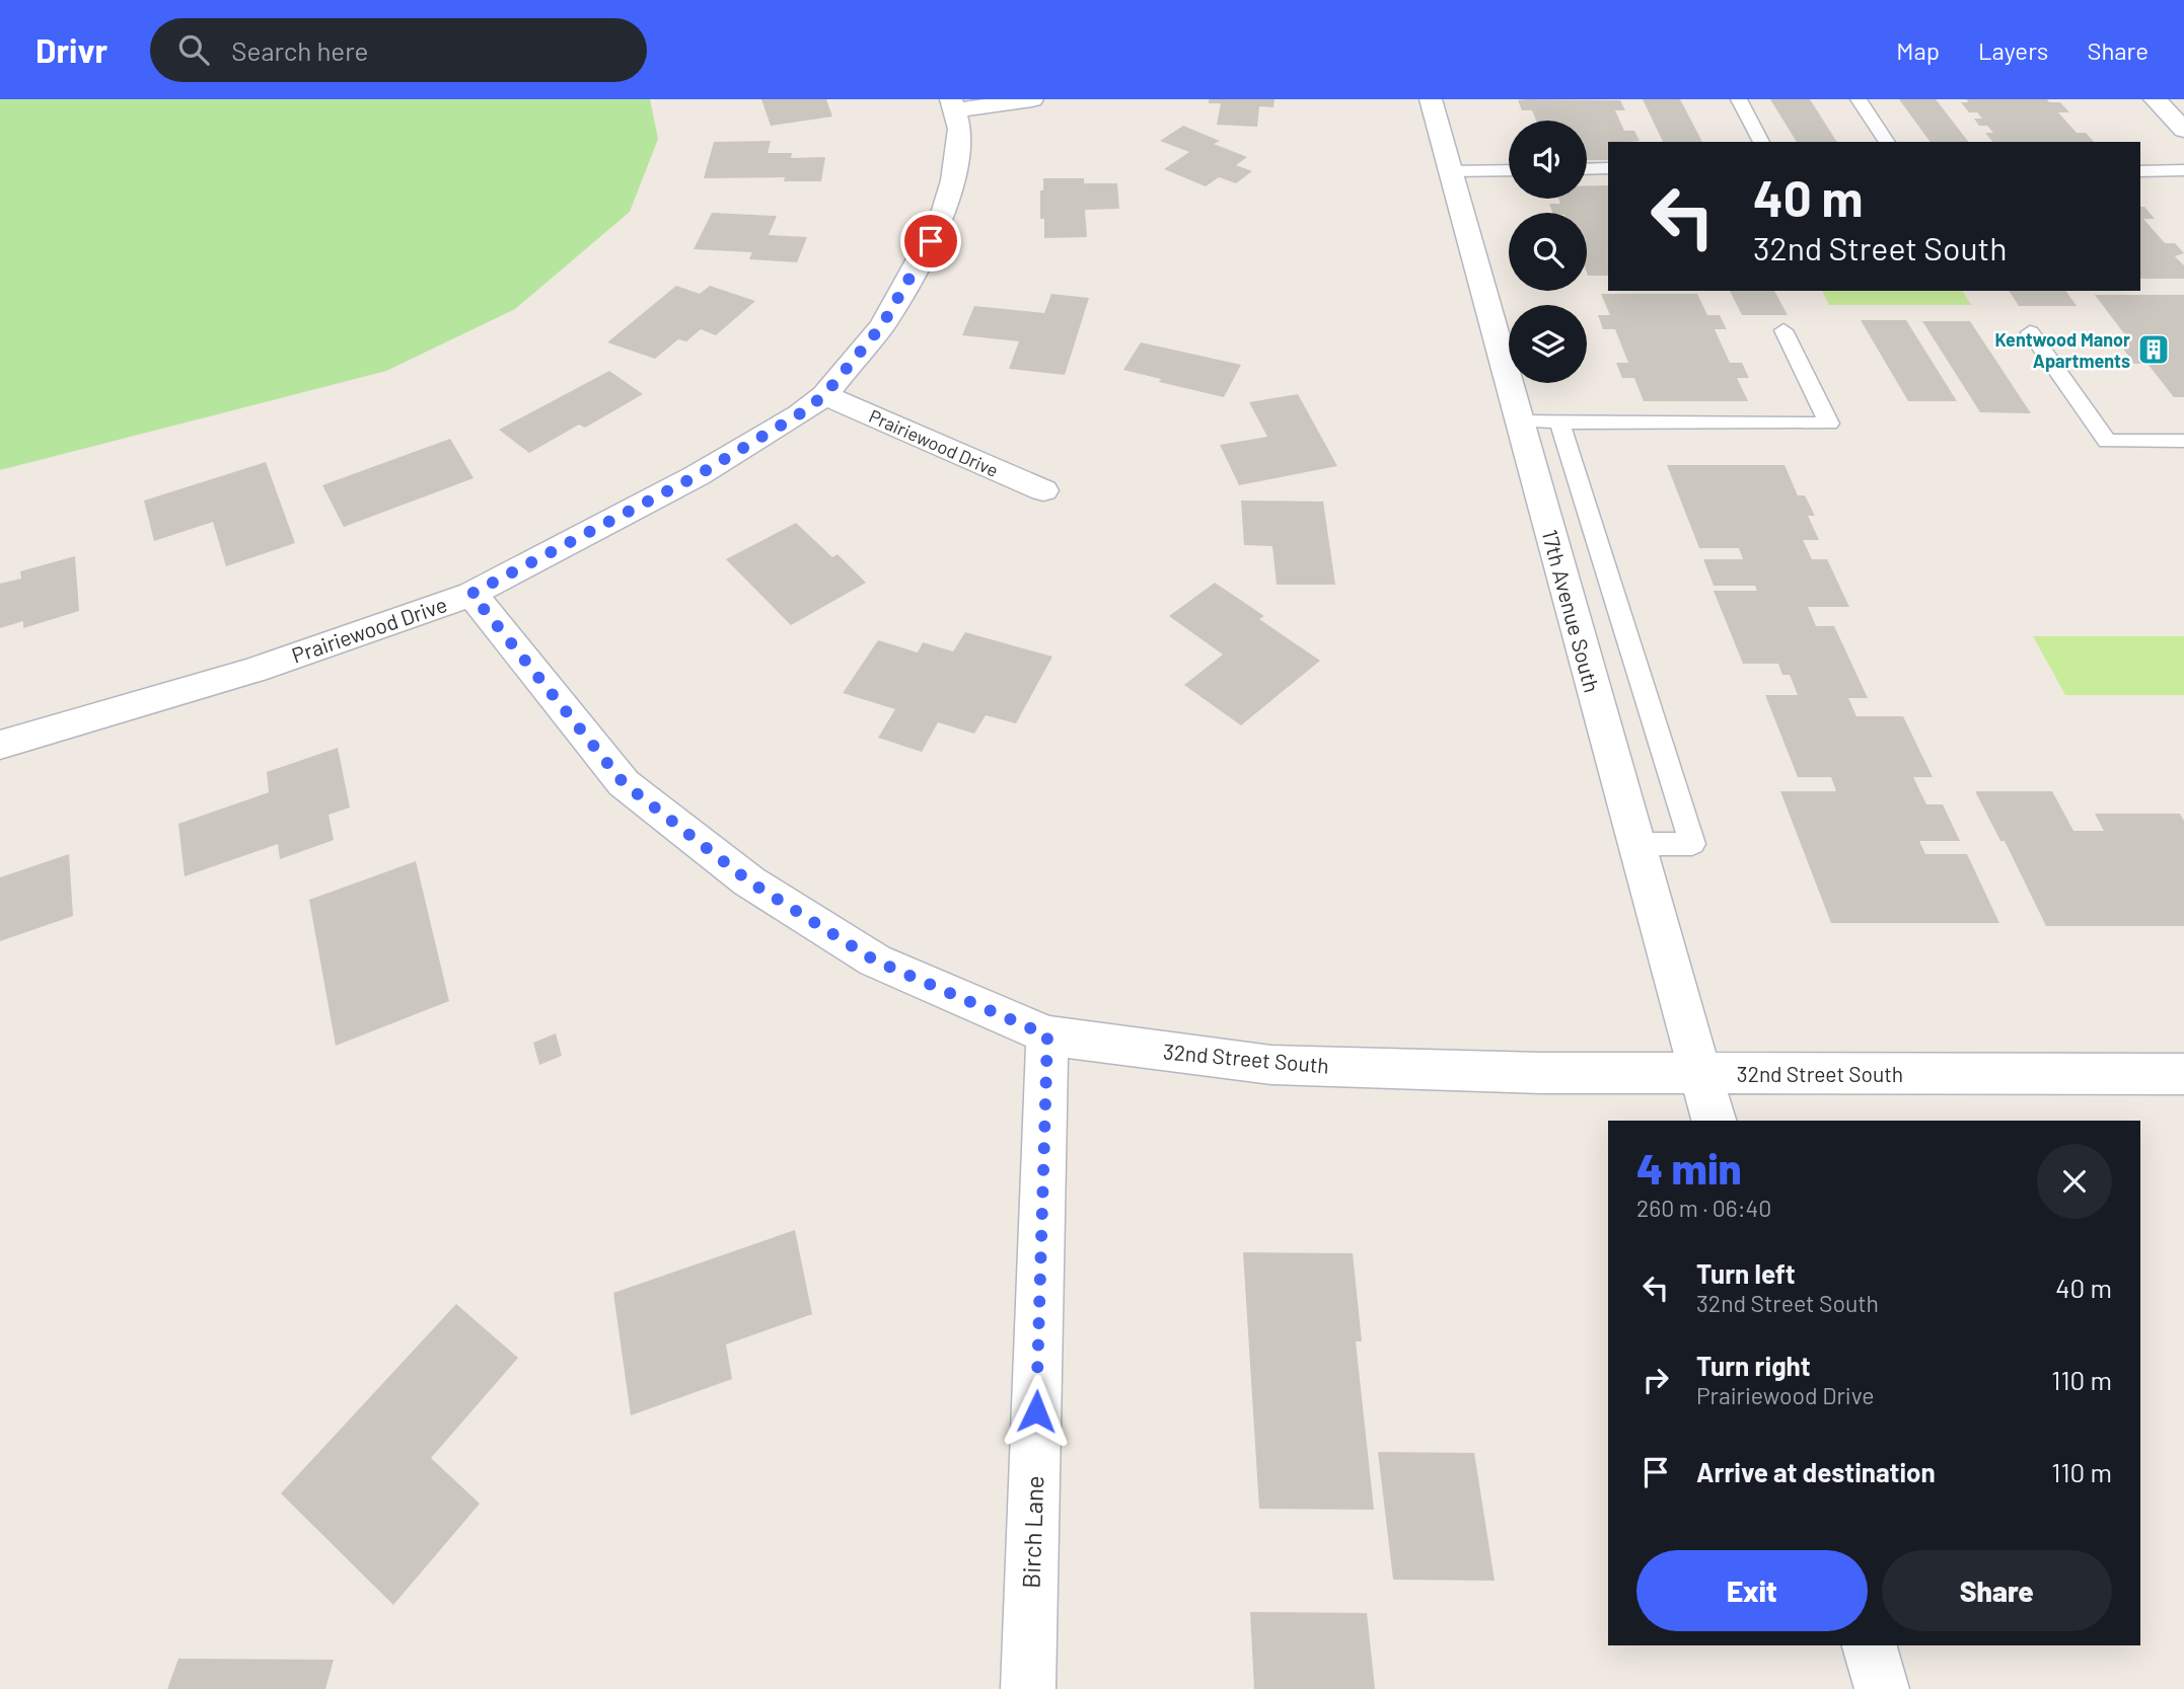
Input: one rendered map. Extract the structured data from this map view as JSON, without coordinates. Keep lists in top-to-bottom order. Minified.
{"streets":{"street":["Prairiewood Drive","17th Avenue South","32nd Street South","Birch Lane"]},"crossings":[["Prairiewood Drive","32nd Street South"],["17th Avenue South","32nd Street South"],["32nd Street South","Birch Lane"]],"places":{"building":["Kentwood Manor Apartments"]},"page":{"header":"Drivr","search":"Search here","nav":["Map","Layers","Share"],"turn":["40 m","32nd Street South"],"heading":["4 min","260 m · 06:40"],"list":[{"name":"Turn left","note":"32nd Street South","value":"40 m"},{"name":"Turn right","note":"Prairiewood Drive","value":"110 m"},{"name":"Arrive at destination","value":"110 m"}],"buttons":["Exit","Share"]}}
